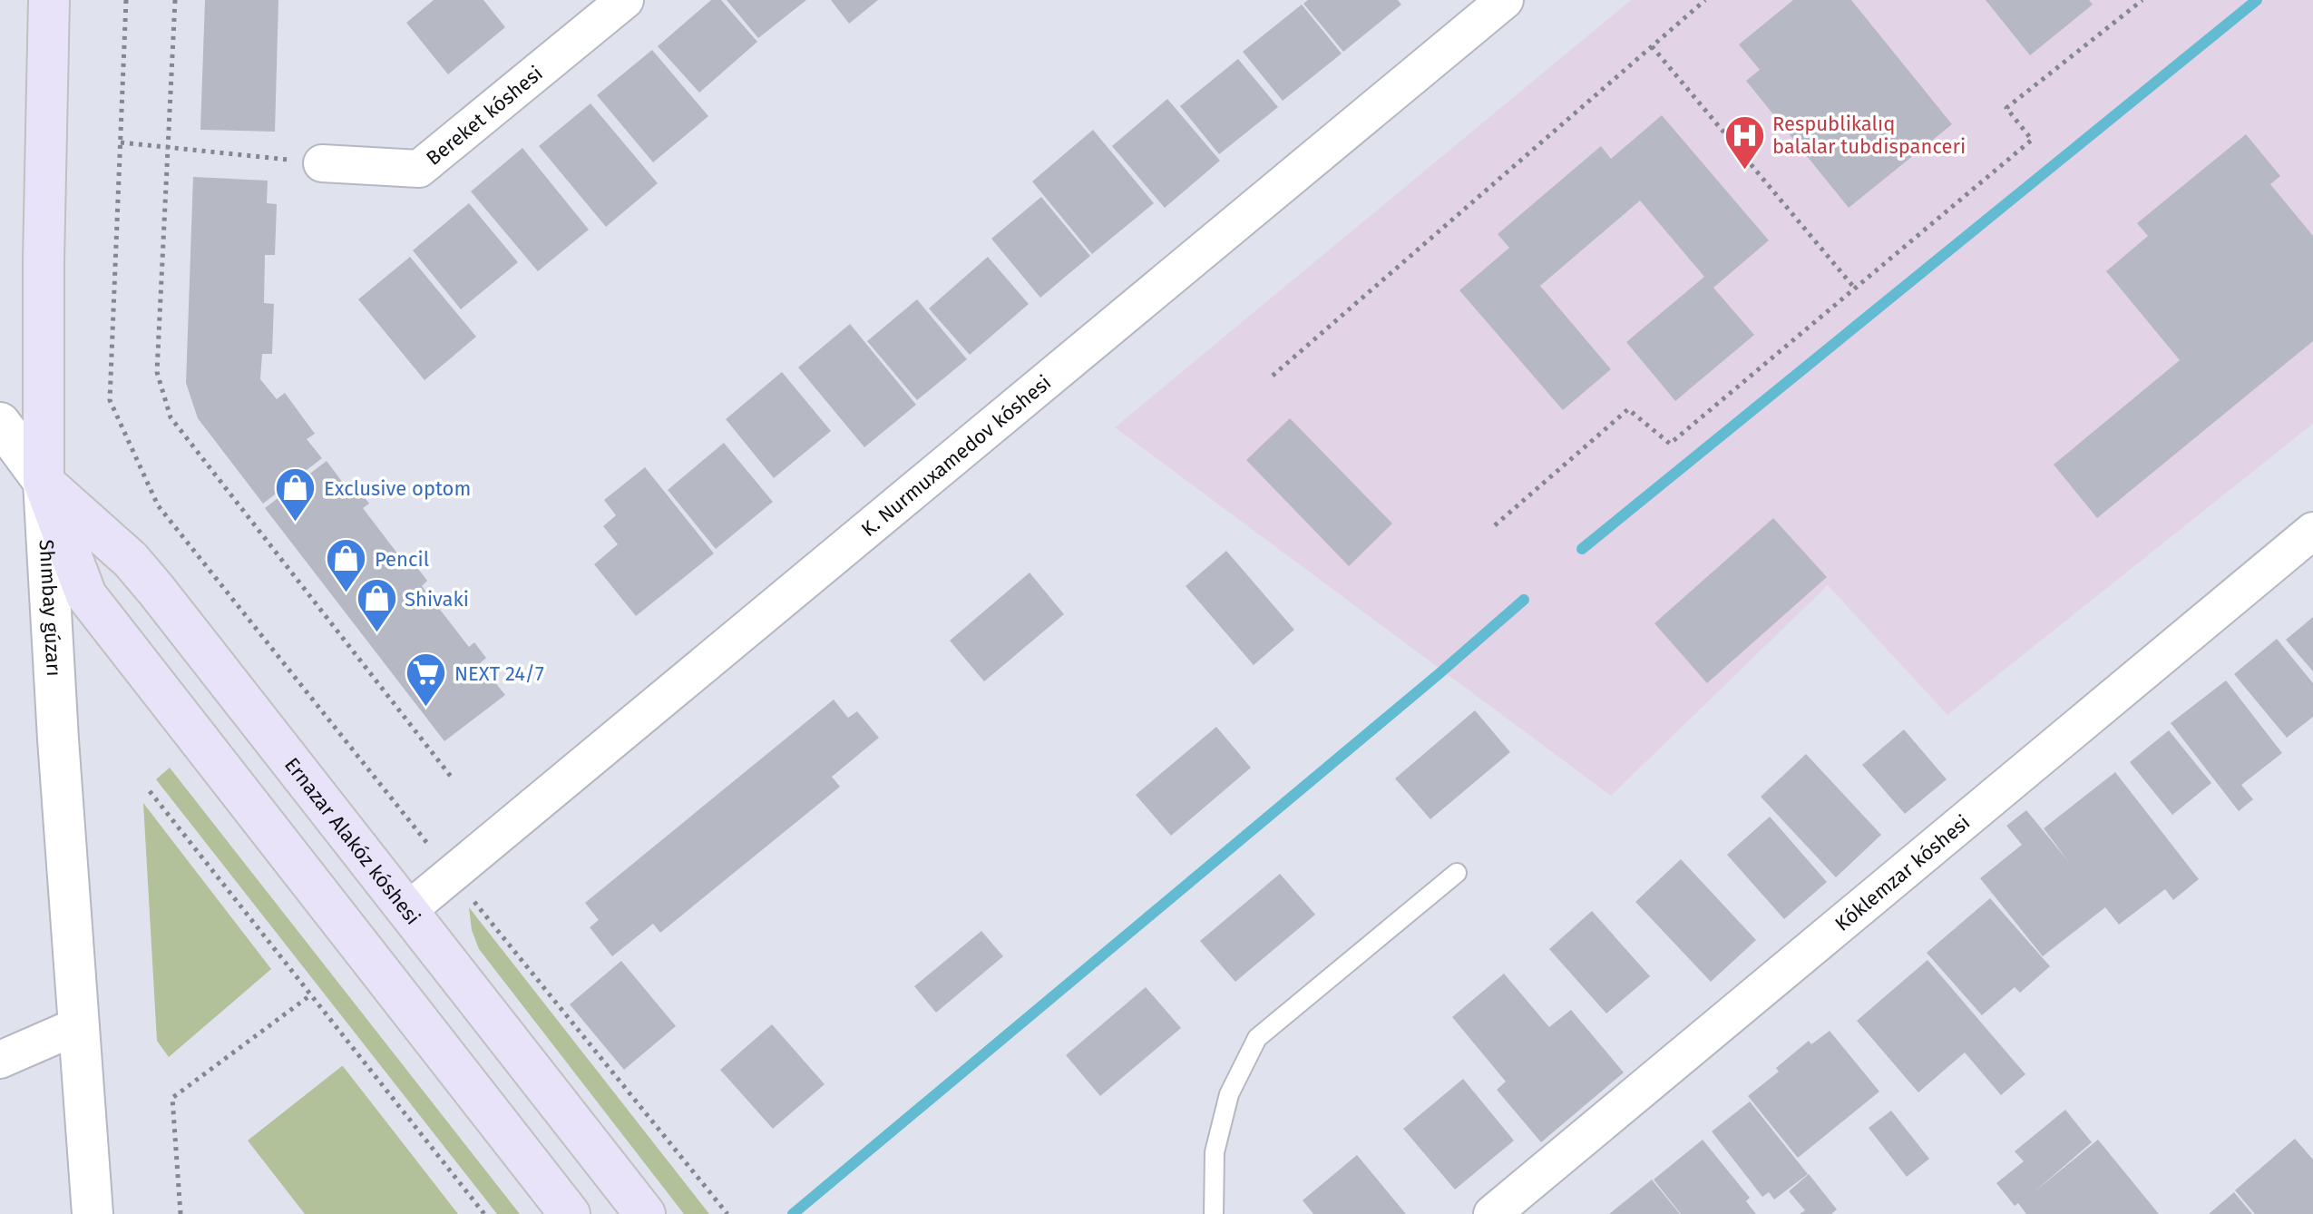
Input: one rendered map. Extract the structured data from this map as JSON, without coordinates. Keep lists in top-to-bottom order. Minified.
{"streets":{"main road":["Shımbay gúzarı","Ernazar Alakóz kóshesi"],"street":["Bereket kóshesi","K. Nurmuxamedov kóshesi","Kóklemzar kóshesi"]},"crossings":[["K. Nurmuxamedov kóshesi","Ernazar Alakóz kóshesi"],["Shımbay gúzarı","Ernazar Alakóz kóshesi"]],"places":{"hospital":["Respublikalıq balalar tubdispanceri"],"shop":["Exclusive optom","Pencil","Shivaki"],"supermarket":["NEXT 24/7"]}}
